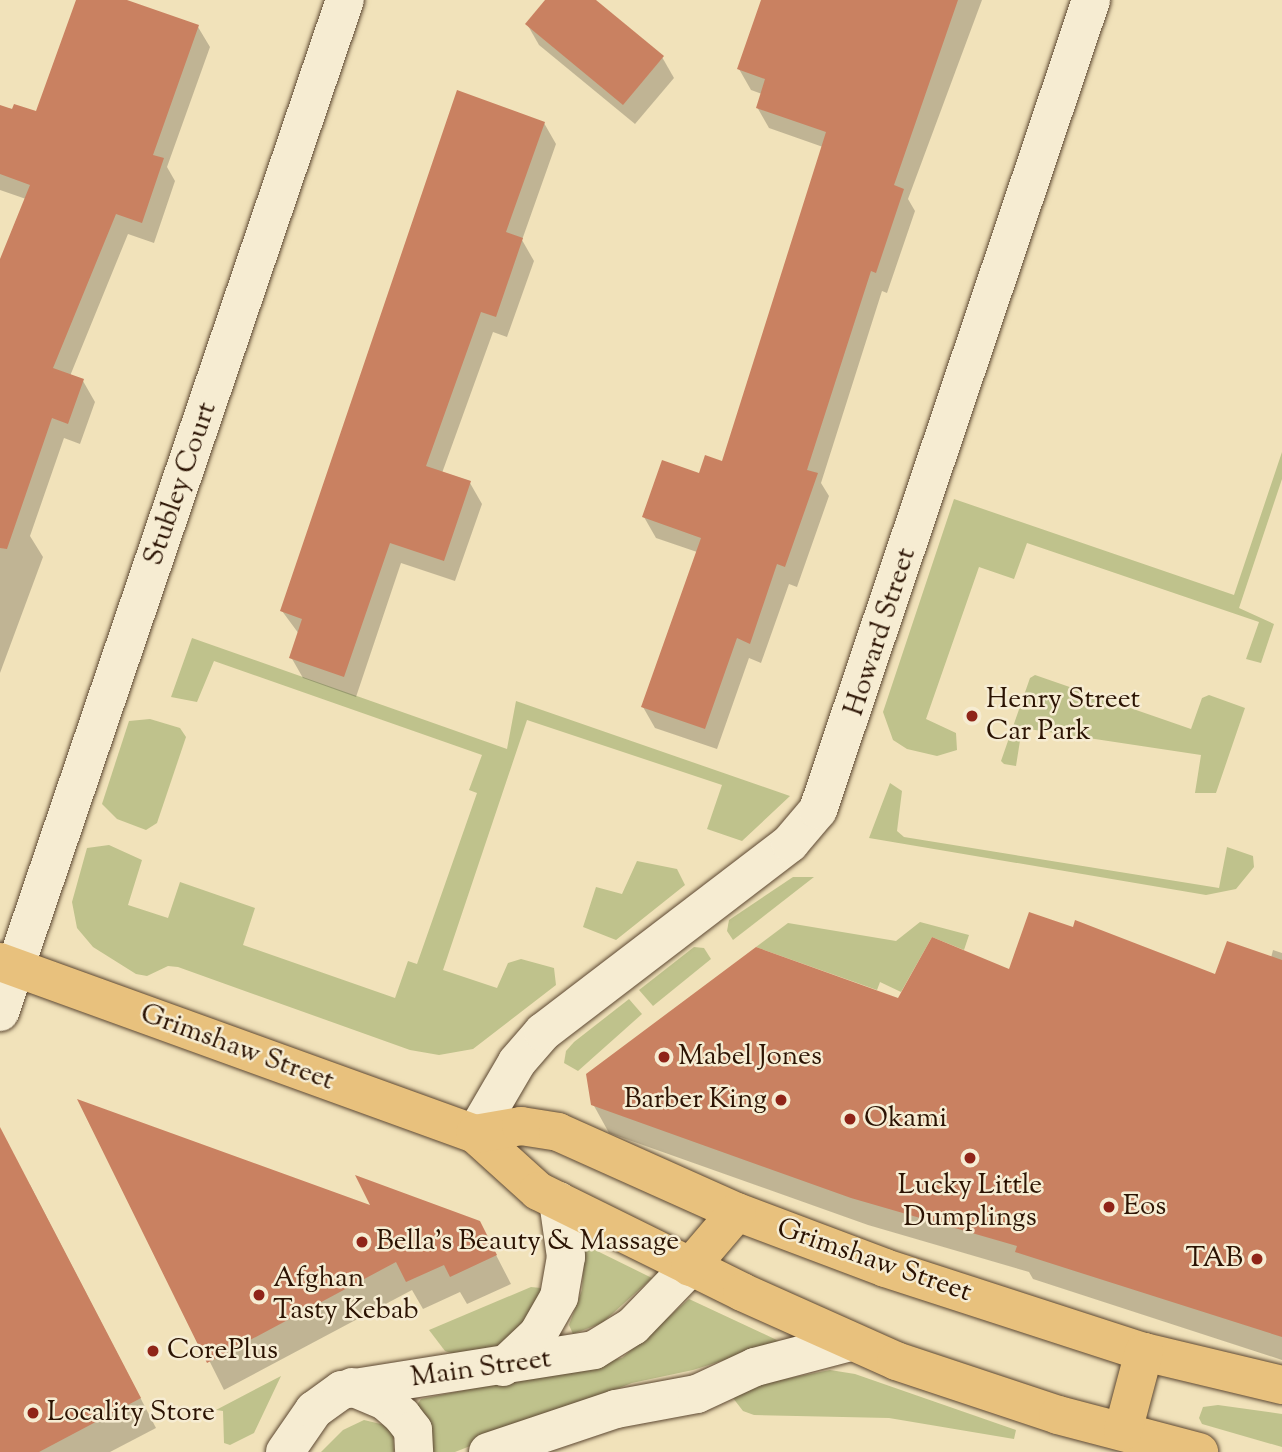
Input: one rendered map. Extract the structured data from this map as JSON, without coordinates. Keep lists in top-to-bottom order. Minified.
{"streets":{"main road":["Grimshaw Street"],"street":["Stubley Court","Howard Street","Main Street"]},"crossings":[["Stubley Court","Grimshaw Street"],["Howard Street","Grimshaw Street"],["Grimshaw Street","Main Street"]],"places":["Henry Street Car Park","Mabel Jones","Barber King","Okami","Lucky Little Dumplings","Eos","Bella's Beauty & Massage","TAB","Afghan Tasty Kebab","CorePlus","Locality Store"]}
